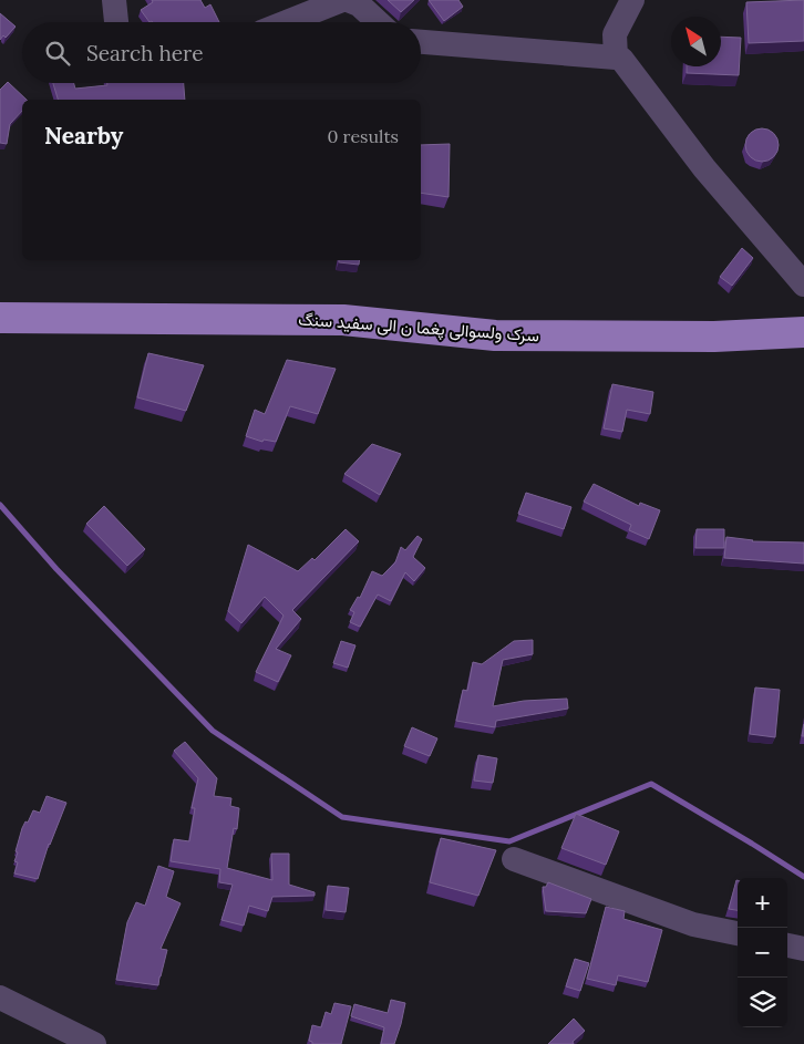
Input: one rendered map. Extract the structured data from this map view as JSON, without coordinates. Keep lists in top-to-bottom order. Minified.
{"streets":{"main road":["سرک ولسوالی پغما ن الی سفید سنگ"]},"north":"top left","page":{"search":"Search here","heading":["Nearby","0 results"],"map_buttons":["+","−"]}}
